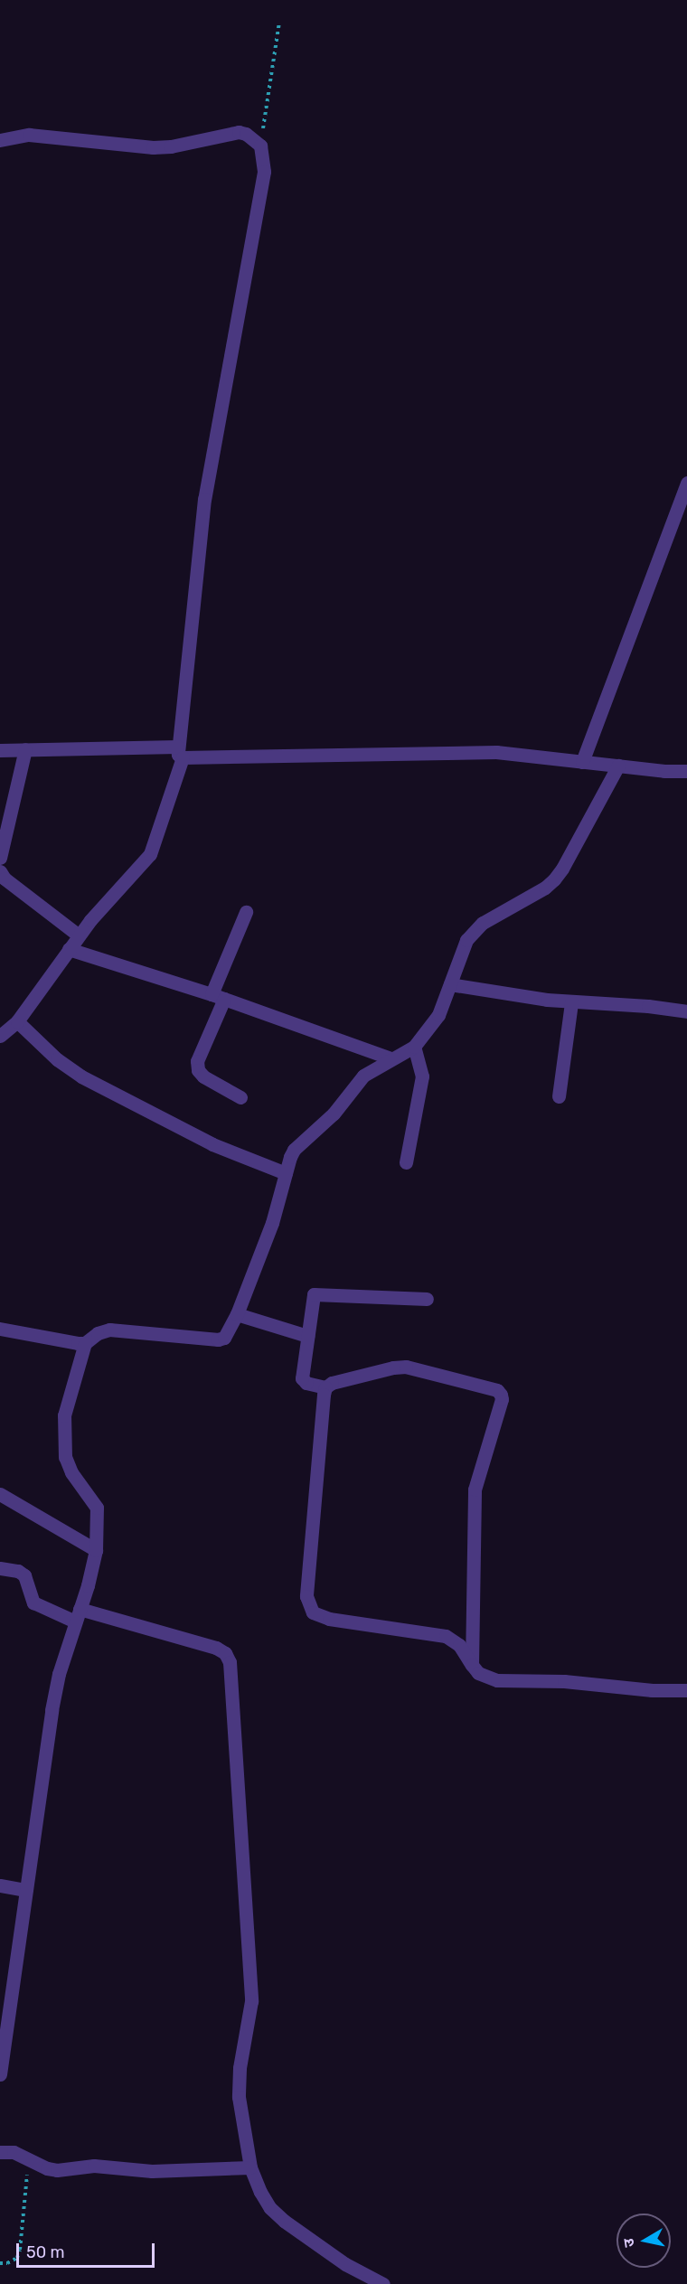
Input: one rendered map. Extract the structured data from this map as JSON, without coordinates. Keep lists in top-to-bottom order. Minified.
{"scale_bar":"50 m","north":"left"}
